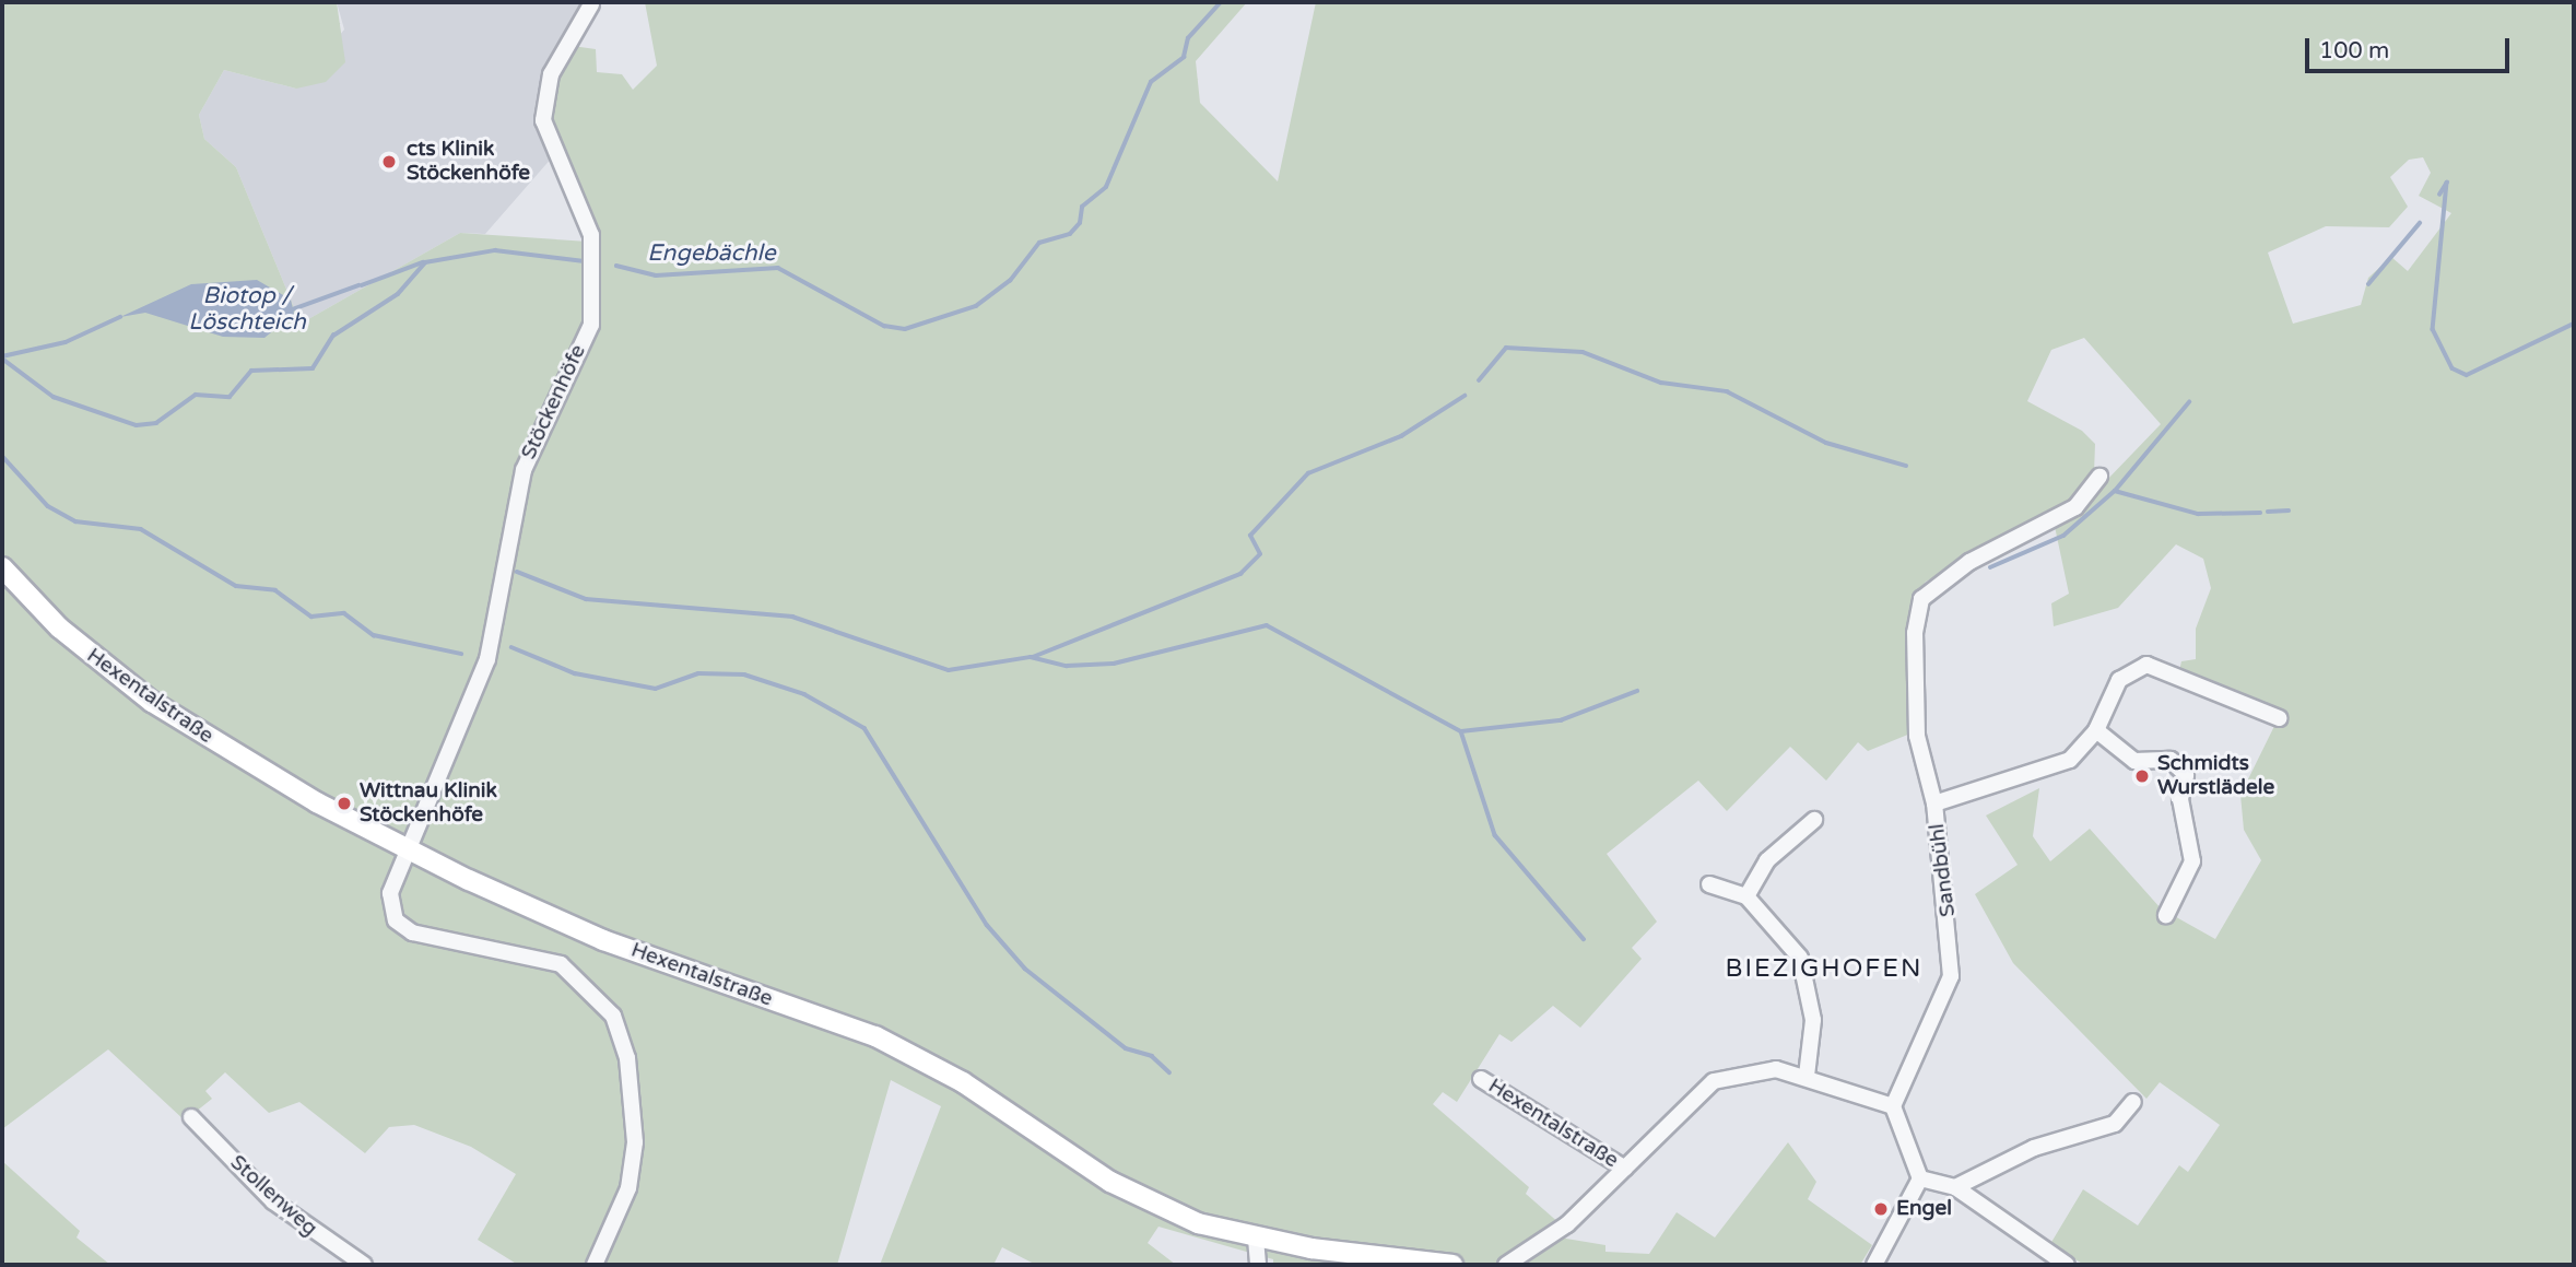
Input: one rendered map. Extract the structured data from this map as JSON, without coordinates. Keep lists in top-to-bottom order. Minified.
{"streets":{"main road":["Hexentalstraße"],"street":["Stöckenhöfe","Sandbühl","Stollenweg"]},"crossings":[["Stöckenhöfe","Hexentalstraße"],["Hexentalstraße","Sandbühl"]],"districts":["BIEZIGHOFEN"],"water":["Engebächle","Biotop / Löschteich"],"places":["cts Klinik Stöckenhöfe","Schmidts Wurstlädele","Wittnau Klinik Stöckenhöfe","Engel"],"scale_bar":"100 m"}
